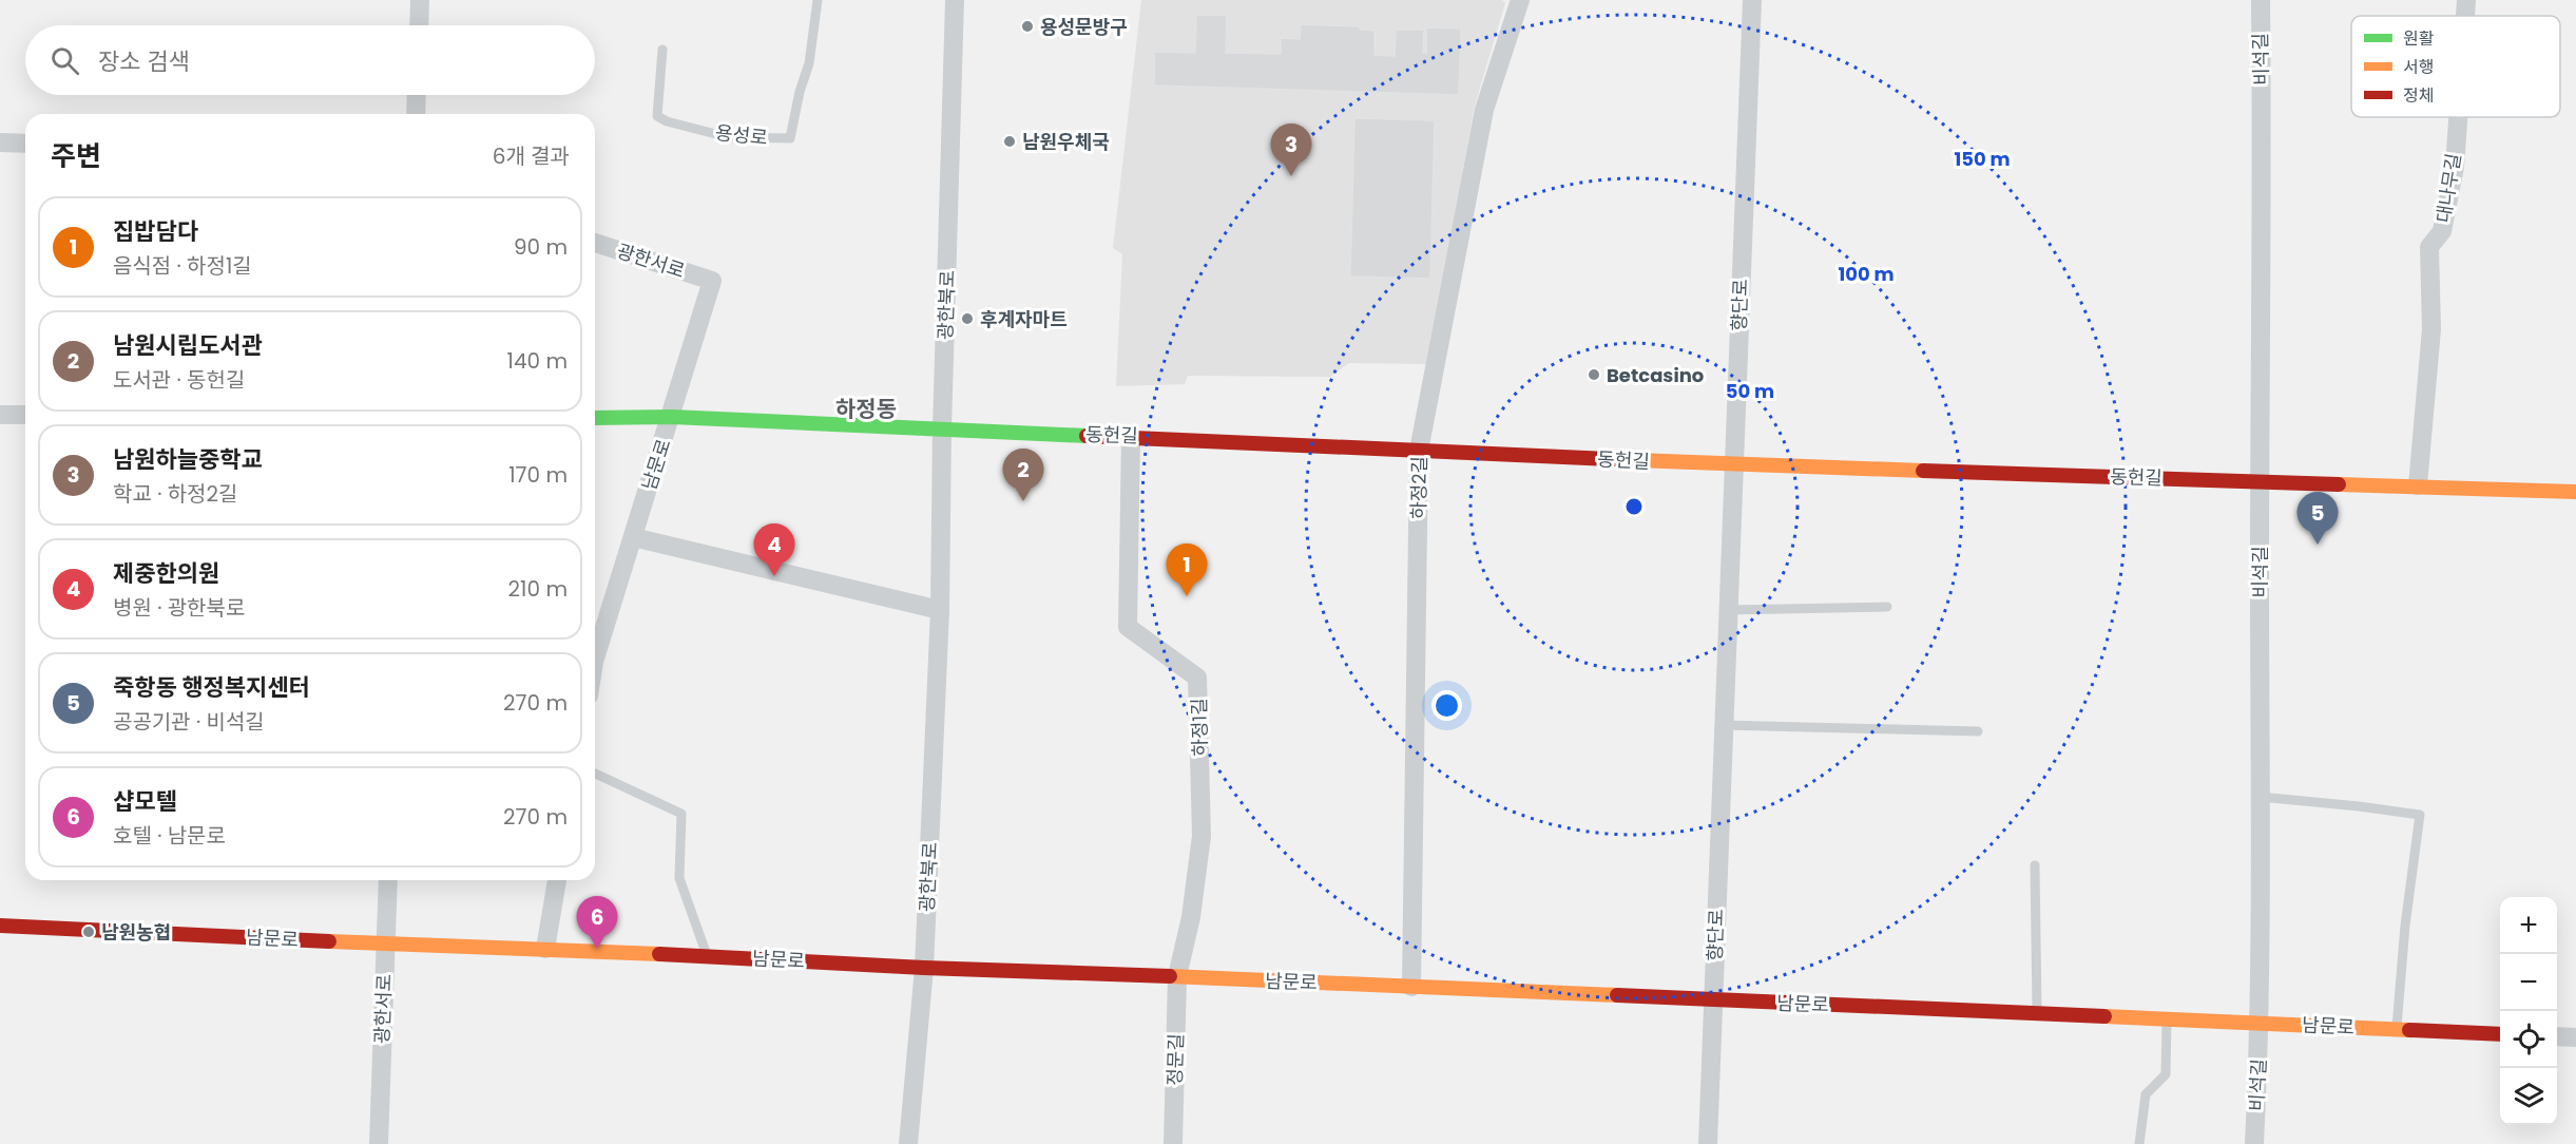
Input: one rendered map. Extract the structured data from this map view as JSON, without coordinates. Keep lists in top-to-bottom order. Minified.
{"streets":{"street":["비석길","대나무길","광한서로","광한북로","향단로","동헌길","남문로","하정2길","하정1길","정문길"],"lane":["용성로"]},"crossings":[["비석길","동헌길"],["비석길","남문로"],["대나무길","동헌길"],["광한서로","동헌길"],["광한서로","남문로"],["광한북로","동헌길"],["광한북로","남문로"],["향단로","동헌길"],["향단로","남문로"],["동헌길","남문로"],["동헌길","하정2길"],["동헌길","하정1길"],["남문로","하정2길"],["남문로","하정1길"],["남문로","정문길"],["하정1길","정문길"]],"districts":["하정동"],"places":["용성문방구","남원우체국","후계자마트","Betcasino","남원농협"],"legend":["원활","서행","정체"],"page":{"search":"장소 검색","heading":["주변","6개 결과"],"pins":["3","2","5","4","1","6"],"list":[{"mark":"1","name":"집밥담다","note":"음식점 · 하정1길","value":"90 m"},{"mark":"2","name":"남원시립도서관","note":"도서관 · 동헌길","value":"140 m"},{"mark":"3","name":"남원하늘중학교","note":"학교 · 하정2길","value":"170 m"},{"mark":"4","name":"제중한의원","note":"병원 · 광한북로","value":"210 m"},{"mark":"5","name":"죽항동 행정복지센터","note":"공공기관 · 비석길","value":"270 m"},{"mark":"6","name":"샵모텔","note":"호텔 · 남문로","value":"270 m"}],"map_buttons":["+","−"]},"rings":["150 m","100 m","50 m"]}
